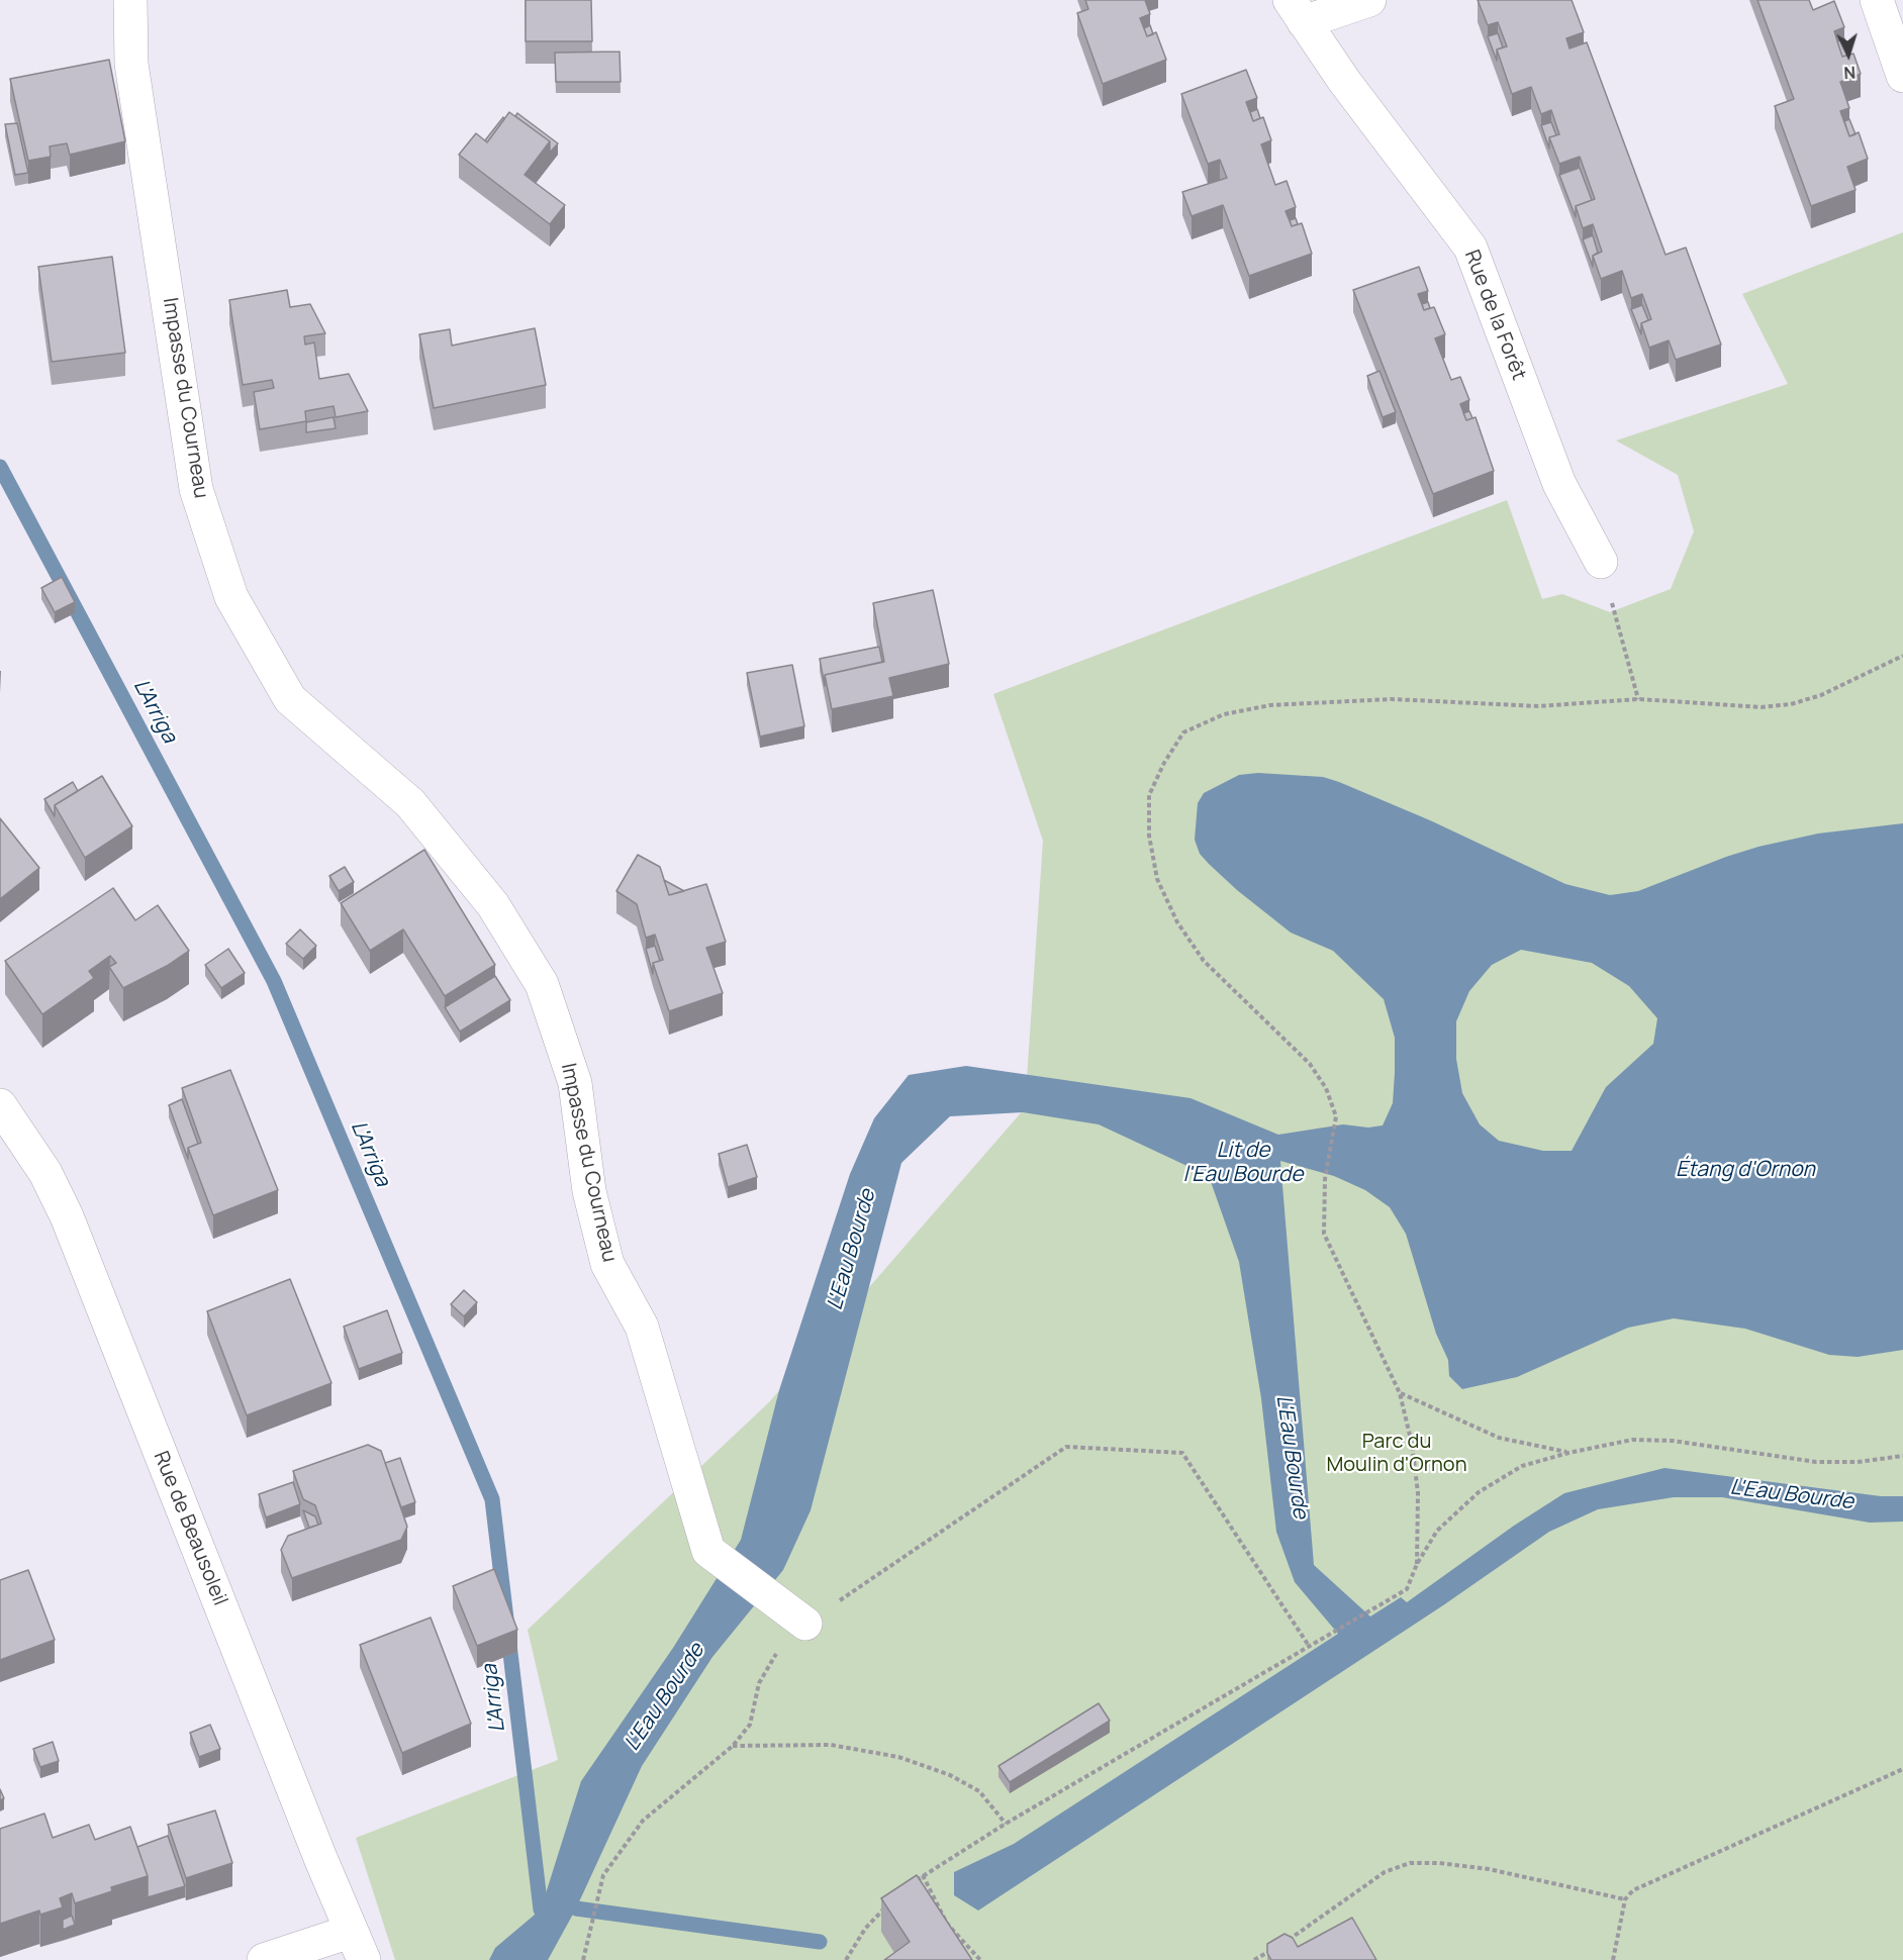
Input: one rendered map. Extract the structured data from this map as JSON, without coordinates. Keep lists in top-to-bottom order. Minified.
{"streets":{"street":["Rue de la Forêt","Impasse du Courneau","Rue de Beausoleil"]},"water":["L'Arriga","Lit de l'Eau Bourde","Étang d'Ornon","L'Eau Bourde"],"parks":["Parc du Moulin d'Ornon"],"north":"bottom"}
